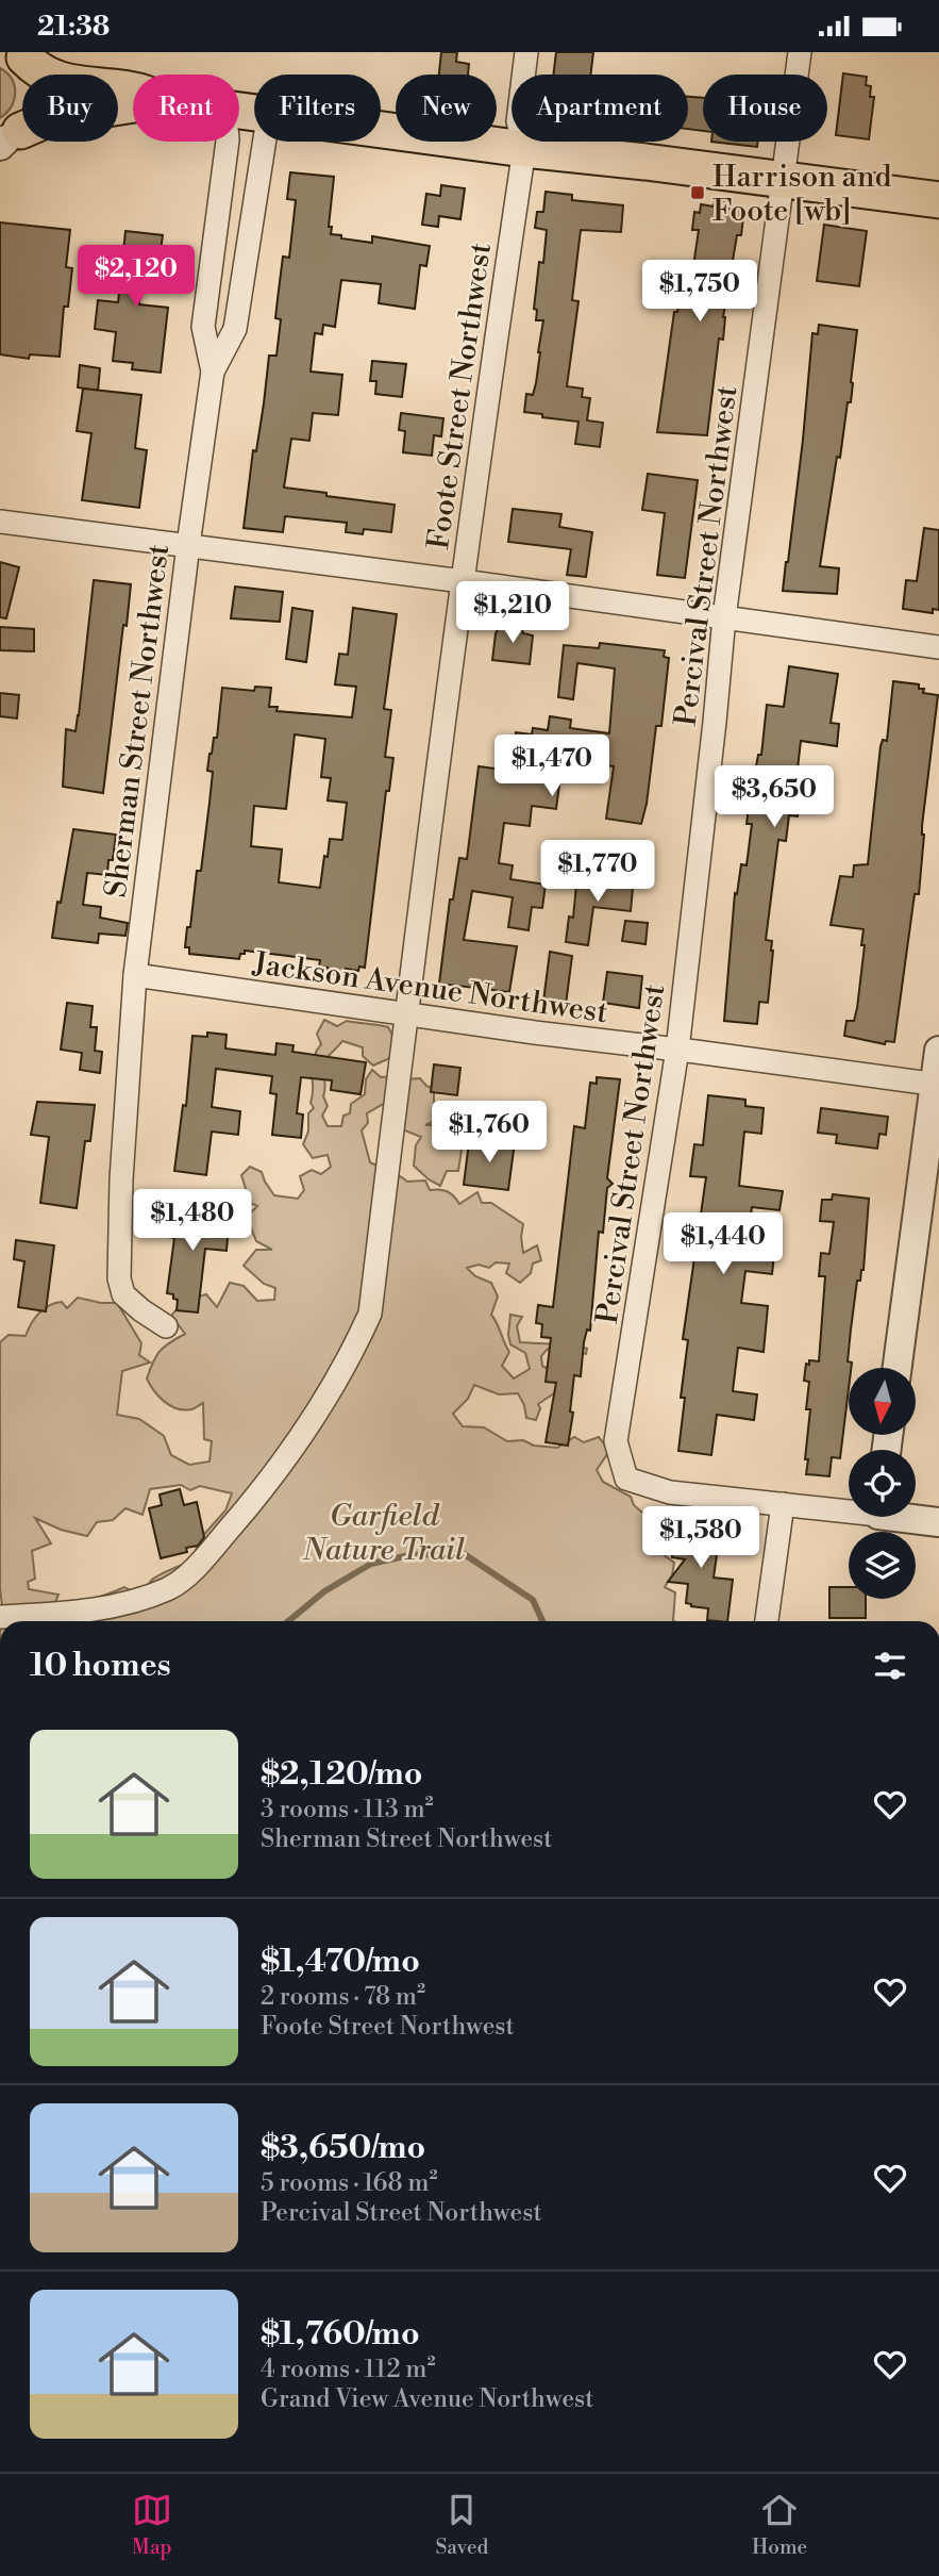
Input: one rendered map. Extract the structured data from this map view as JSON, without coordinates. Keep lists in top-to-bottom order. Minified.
{"streets":{"street":["Foote Street Northwest","Percival Street Northwest","Sherman Street Northwest","Jackson Avenue Northwest"]},"crossings":[["Foote Street Northwest","Jackson Avenue Northwest"],["Percival Street Northwest","Jackson Avenue Northwest"],["Sherman Street Northwest","Jackson Avenue Northwest"]],"parks":["Garfield Nature Trail"],"places":{"transit":["Harrison and Foote [wb]"]},"north":"bottom","page":{"status":"21:38","chip":["Buy","Rent","Filters","New","Apartment","House"],"price":["$2,120","$1,750","$1,210","$1,470","$3,650","$1,770","$1,760","$1,480","$1,440","$1,580"],"heading":"10 homes","list":[{"name":"$2,120/mo","note":"3 rooms · 113 m² · Sherman Street Northwest"},{"name":"$1,470/mo","note":"2 rooms · 78 m² · Foote Street Northwest"},{"name":"$3,650/mo","note":"5 rooms · 168 m² · Percival Street Northwest"},{"name":"$1,760/mo","note":"4 rooms · 112 m² · Grand View Avenue Northwest"}],"tabs":["Map","Saved","Home"]}}
